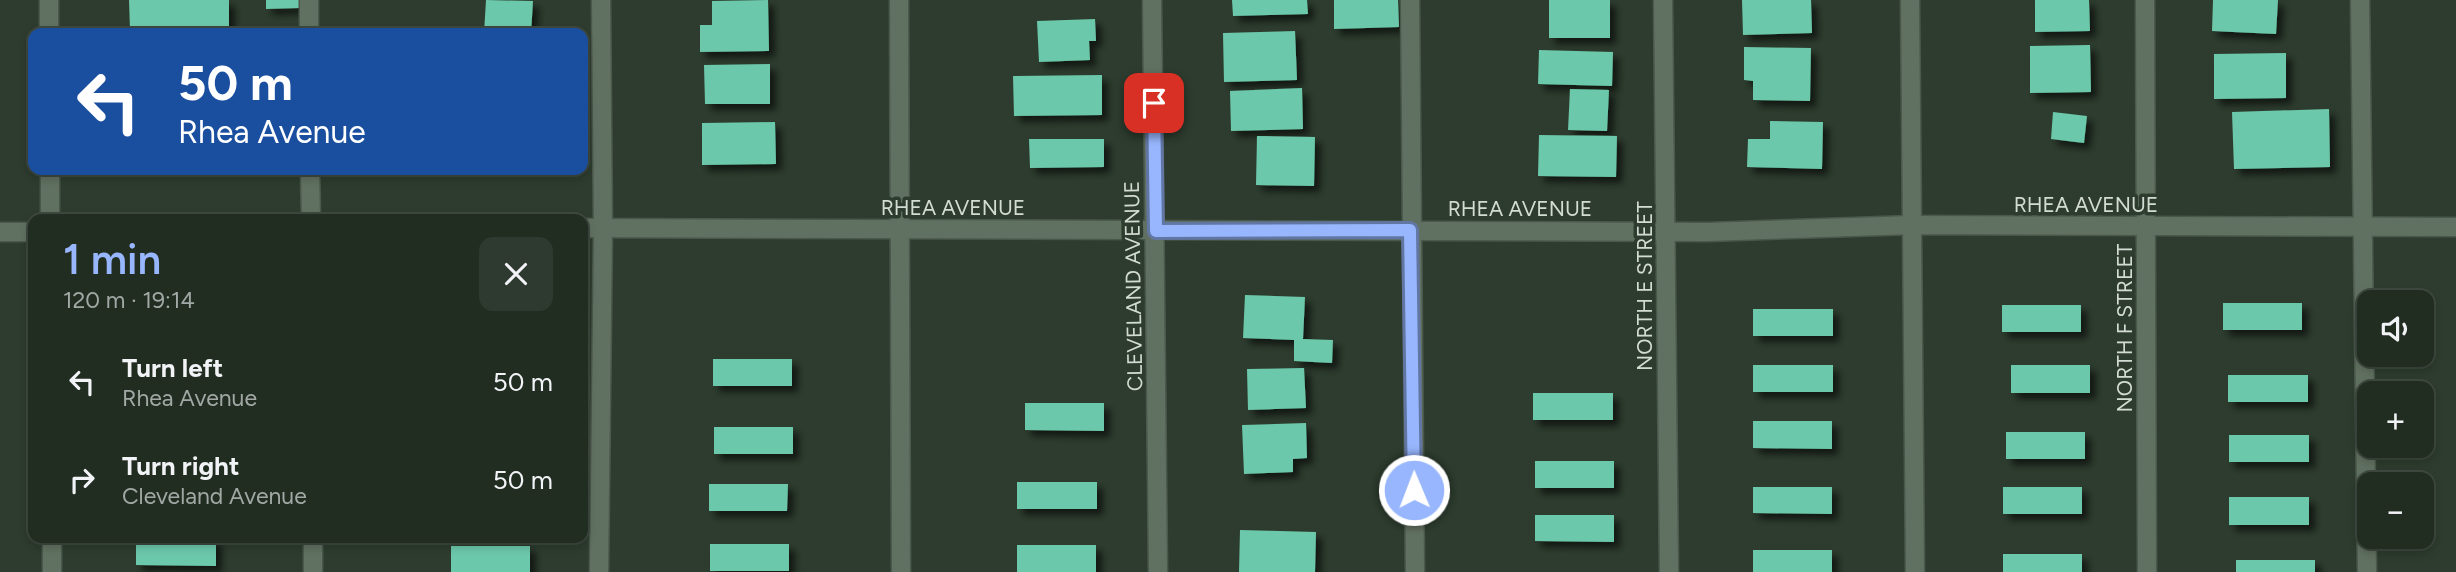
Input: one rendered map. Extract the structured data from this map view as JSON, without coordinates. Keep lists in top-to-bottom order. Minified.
{"streets":{"street":["RHEA AVENUE","CLEVELAND AVENUE","NORTH E STREET","NORTH F STREET"]},"crossings":[["RHEA AVENUE","CLEVELAND AVENUE"],["RHEA AVENUE","NORTH E STREET"],["RHEA AVENUE","NORTH F STREET"]],"page":{"turn":["50 m","Rhea Avenue"],"heading":["1 min","120 m · 19:14"],"map_buttons":["+","−"],"list":[{"name":"Turn left","note":"Rhea Avenue","value":"50 m"},{"name":"Turn right","note":"Cleveland Avenue","value":"50 m"}]}}
